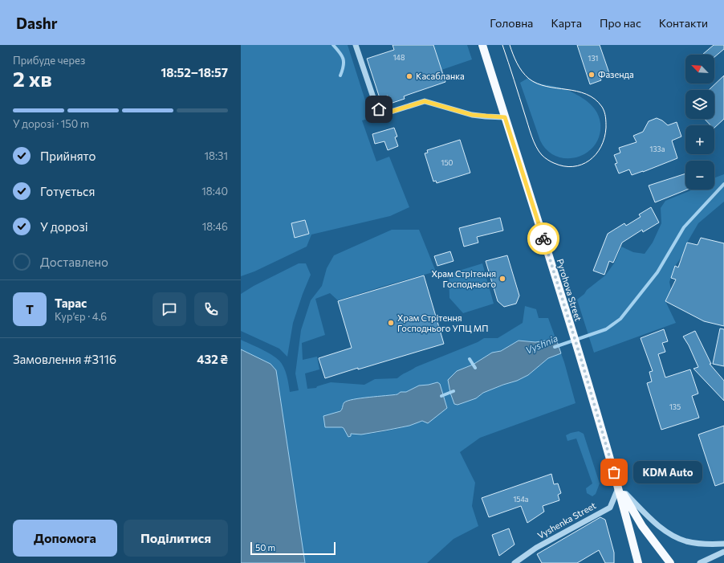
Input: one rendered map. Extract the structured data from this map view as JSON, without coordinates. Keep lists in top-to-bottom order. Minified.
{"streets":{"main road":["Pyrohova Street"],"street":["Vyshenka Street"]},"crossings":[["Pyrohova Street","Vyshenka Street"]],"water":["Vyshnia"],"places":["Фазенда","Касабланка","Храм Стрітення Господнього","Храм Стрітення Господнього УПЦ МП","KDM Auto"],"house_numbers":["148","131","133а","150","135","154а"],"scale_bar":"50 m","north":"top left","page":{"header":"Dashr","nav":["Головна","Карта","Про нас","Контакти"],"heading":["2 хв","Прибуде через","18:52–18:57"],"panel":["Тарас","Кур’єр · 4.6","Замовлення #3116","432 ₴"],"map_buttons":["+","−"],"bar":"У дорозі · 150 m","list":[["Прийнято","18:31"],["Готується","18:40"],["У дорозі","18:46"],"Доставлено"],"round":"Т","bubble":"KDM Auto","buttons":["Допомога","Поділитися"],"scale":"50 m"}}
